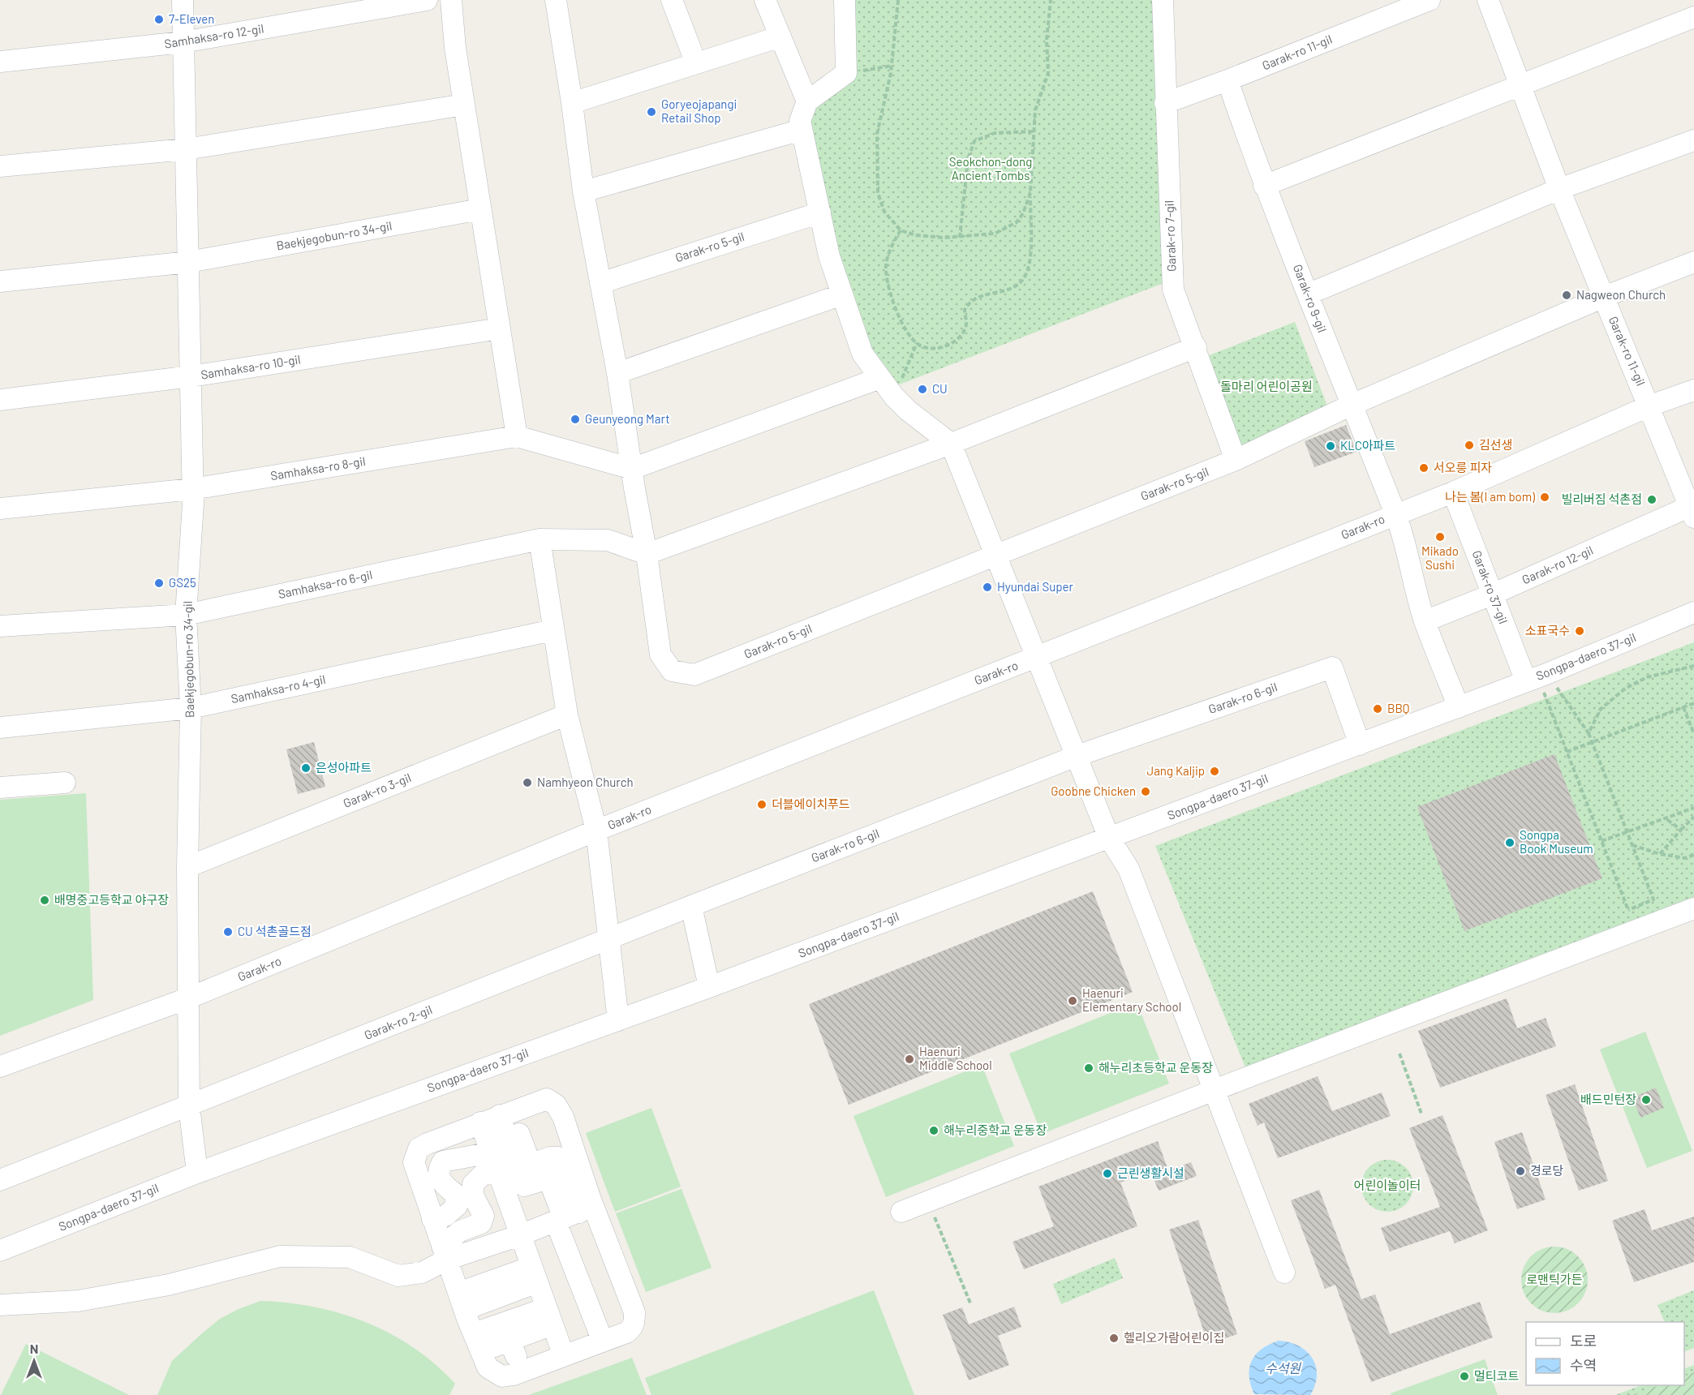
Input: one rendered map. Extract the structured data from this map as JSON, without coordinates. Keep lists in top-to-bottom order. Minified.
{"streets":{"street":["Samhaksa-ro 12-gil","Garak-ro 11-gil","Baekjegobun-ro 34-gil","Garak-ro 7-gil","Garak-ro 5-gil","Garak-ro 9-gil","Samhaksa-ro 10-gil","Samhaksa-ro 8-gil","Garak-ro","Garak-ro 12-gil","Samhaksa-ro 6-gil","Garak-ro 37-gil","Songpa-daero 37-gil","Samhaksa-ro 4-gil","Garak-ro 6-gil","Garak-ro 3-gil","Garak-ro 2-gil"]},"crossings":[["Samhaksa-ro 12-gil","Baekjegobun-ro 34-gil"],["Garak-ro 11-gil","Garak-ro 7-gil"],["Garak-ro 11-gil","Garak-ro 9-gil"],["Garak-ro 11-gil","Garak-ro"],["Garak-ro 11-gil","Garak-ro 12-gil"],["Baekjegobun-ro 34-gil","Samhaksa-ro 10-gil"],["Baekjegobun-ro 34-gil","Samhaksa-ro 8-gil"],["Baekjegobun-ro 34-gil","Garak-ro"],["Baekjegobun-ro 34-gil","Samhaksa-ro 6-gil"],["Baekjegobun-ro 34-gil","Samhaksa-ro 4-gil"],["Baekjegobun-ro 34-gil","Garak-ro 3-gil"],["Garak-ro 7-gil","Garak-ro 5-gil"],["Garak-ro 5-gil","Garak-ro 9-gil"],["Garak-ro 5-gil","Samhaksa-ro 8-gil"],["Garak-ro 5-gil","Samhaksa-ro 6-gil"],["Garak-ro 9-gil","Garak-ro"],["Garak-ro","Garak-ro 12-gil"],["Garak-ro","Garak-ro 37-gil"],["Garak-ro","Songpa-daero 37-gil"],["Garak-ro","Garak-ro 6-gil"],["Garak-ro","Garak-ro 2-gil"],["Garak-ro 12-gil","Garak-ro 37-gil"],["Garak-ro 37-gil","Songpa-daero 37-gil"],["Songpa-daero 37-gil","Garak-ro 6-gil"],["Garak-ro 6-gil","Garak-ro 2-gil"]],"water":["수석원"],"parks":["Seokchon-dong Ancient Tombs","돌마리 어린이공원","어린이놀이터","로맨틱가든"],"places":["7-Eleven","Goryeojapangi Retail Shop","Nagweon Church","CU","Geunyeong Mart","김선생","KLC아파트","서오릉 피자","나는 봄(I am bom)","빌리버짐 석촌점","Mikado Sushi","GS25","Hyundai Super","소표국수","BBQ","은성아파트","Jang Kaljip","Namhyeon Church","Goobne Chicken","더블에이치푸드","Songpa Book Museum","배명중고등학교 야구장","CU 석촌골드점","Haenuri Elementary School","Haenuri Middle School","해누리초등학교 운동장","배드민턴장","해누리중학교 운동장","경로당","근린생활시설","헬리오가람어린이집","멀티코트"],"legend":["도로","수역"],"north":"top"}
